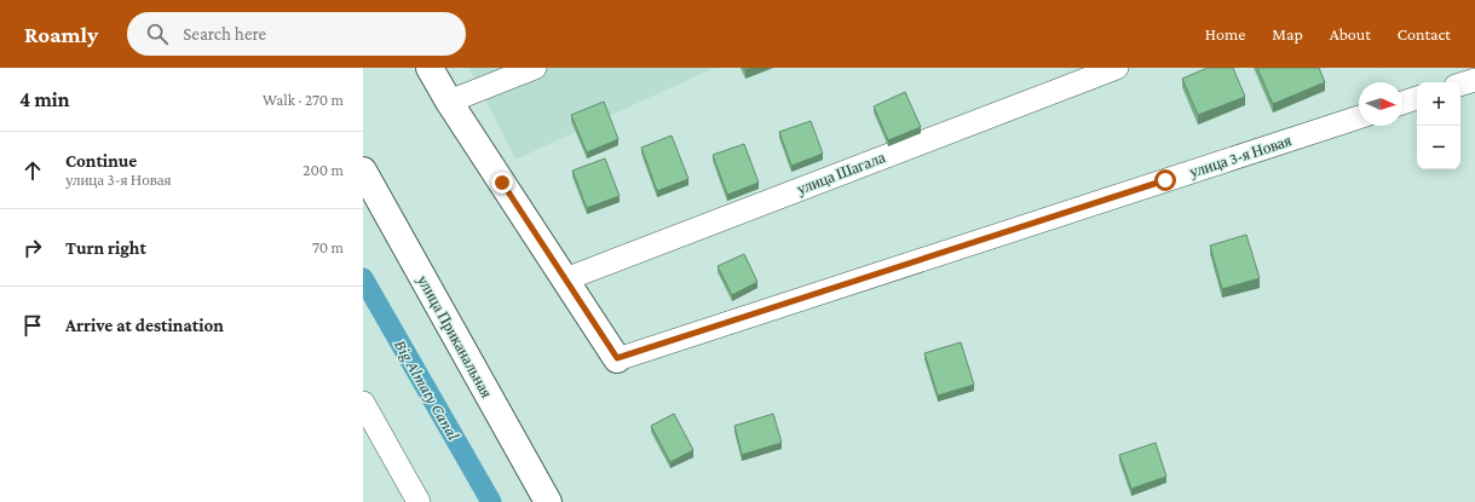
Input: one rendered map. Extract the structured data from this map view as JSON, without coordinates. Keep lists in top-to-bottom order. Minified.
{"streets":{"main road":["улица Приканальная"],"street":["улица 3-я Новая","улица Шагала"]},"water":["Big Almaty Canal"],"north":"right","page":{"header":"Roamly","search":"Search here","nav":["Home","Map","About","Contact"],"heading":["4 min","Walk · 270 m"],"map_buttons":["+","−"],"list":[["Continue","улица 3-я Новая","200 m"],["Turn right","70 m"],"Arrive at destination"]}}
